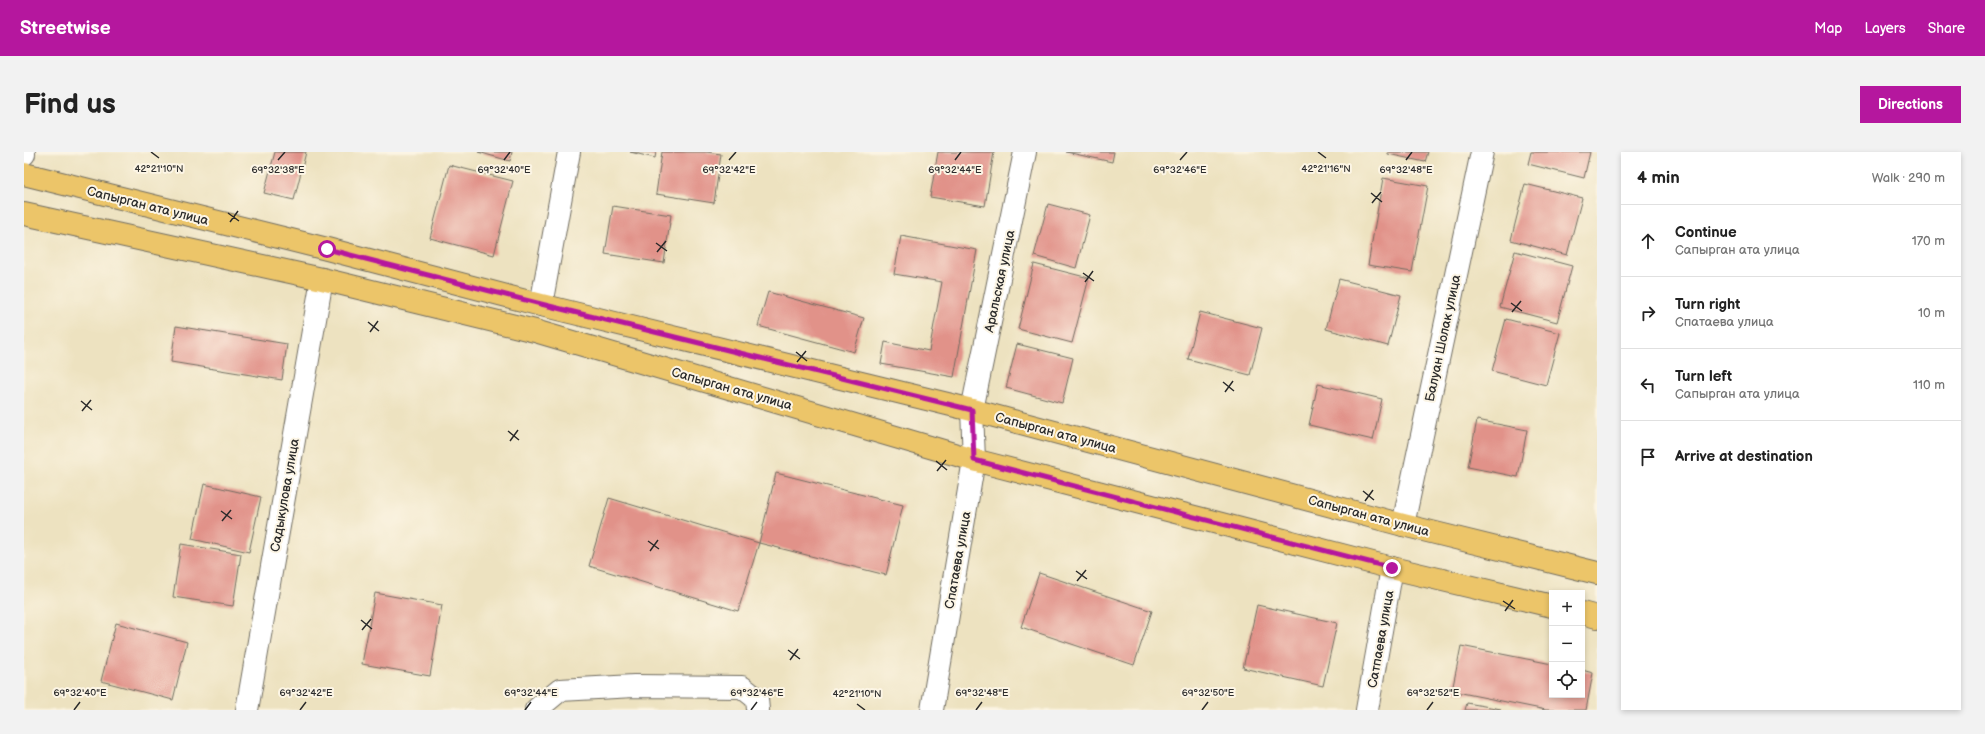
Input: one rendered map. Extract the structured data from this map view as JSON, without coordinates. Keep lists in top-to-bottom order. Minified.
{"streets":{"main road":["Сапырган ата улица"],"street":["Аральская улица","Балуан Шолак улица","Садыкулова улица","Спатаева улица","Сатпаева улица"]},"crossings":[["Сапырган ата улица","Аральская улица"],["Сапырган ата улица","Балуан Шолак улица"],["Сапырган ата улица","Садыкулова улица"],["Сапырган ата улица","Спатаева улица"],["Сапырган ата улица","Сатпаева улица"],["Аральская улица","Спатаева улица"]],"page":{"header":"Streetwise","nav":["Map","Layers","Share"],"buttons":"Directions","title":"Find us","heading":["4 min","Walk · 290 m"],"list":[["Continue","Сапырган ата улица","170 m"],["Turn right","Спатаева улица","10 m"],["Turn left","Сапырган ата улица","110 m"],"Arrive at destination"],"map_buttons":["+","−"]},"coordinates":["42°21'10\"N","42°21'16\"N","69°32'40\"E","69°32'42\"E","69°32'44\"E","69°32'46\"E","69°32'48\"E","69°32'38\"E","69°32'50\"E","69°32'52\"E"]}
